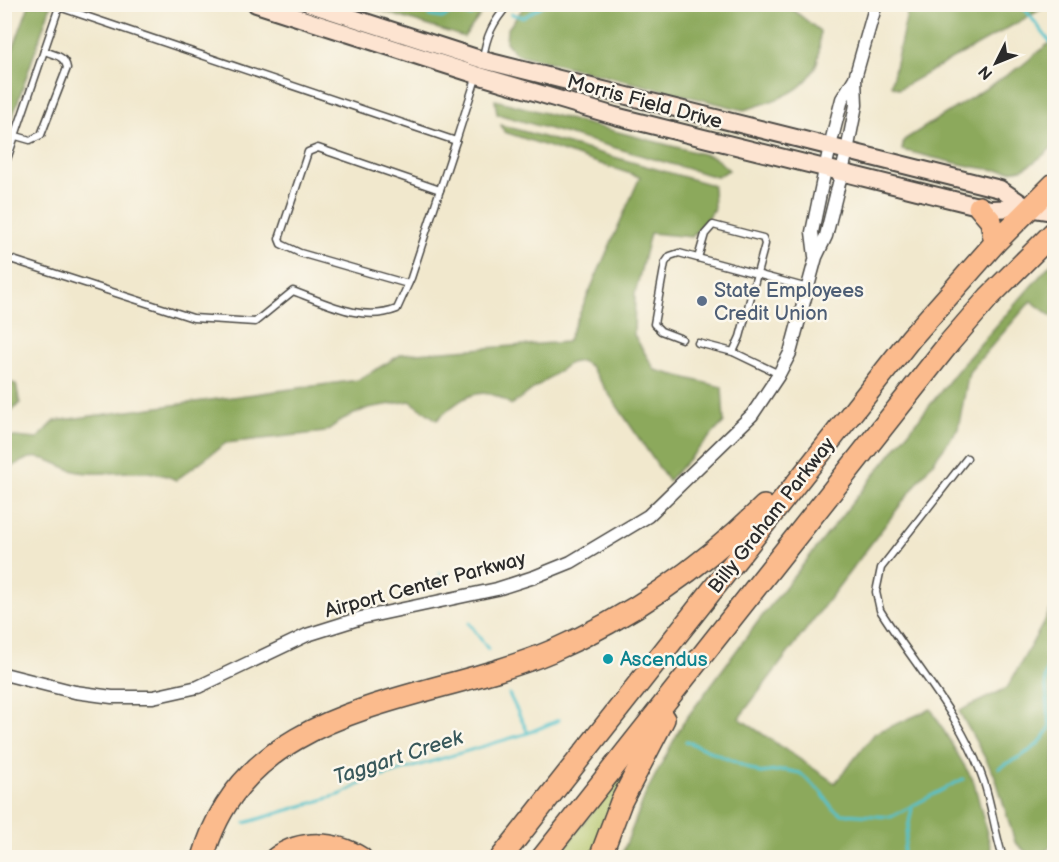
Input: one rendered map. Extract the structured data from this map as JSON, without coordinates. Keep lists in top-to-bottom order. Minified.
{"streets":{"highway":["Billy Graham Parkway"],"street":["Morris Field Drive","Airport Center Parkway"]},"crossings":[["Morris Field Drive","Billy Graham Parkway"],["Morris Field Drive","Airport Center Parkway"]],"water":["Taggart Creek"],"places":["State Employees Credit Union","Ascendus"],"north":"bottom left"}
